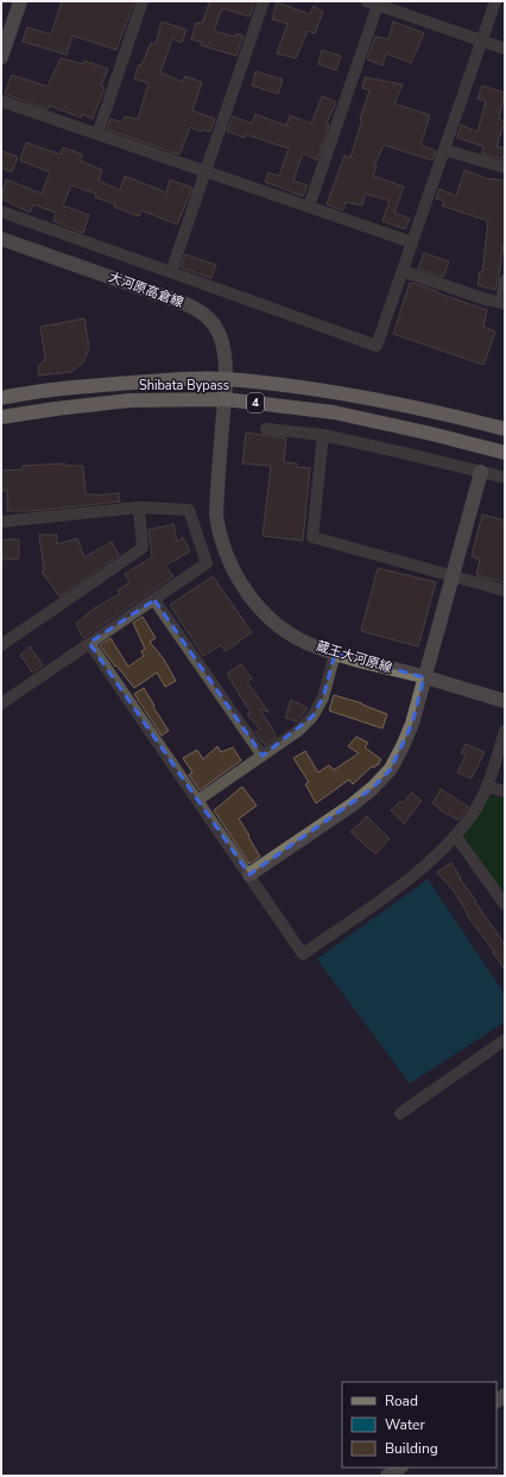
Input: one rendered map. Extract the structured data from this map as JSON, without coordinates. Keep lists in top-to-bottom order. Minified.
{"streets":{"highway":["Shibata Bypass","4"],"main road":["大河原高倉線","蔵王大河原線"]},"crossings":[["大河原高倉線","Shibata Bypass"],["大河原高倉線","蔵王大河原線"],["Shibata Bypass","蔵王大河原線"]],"legend":["Road","Water","Building"]}
